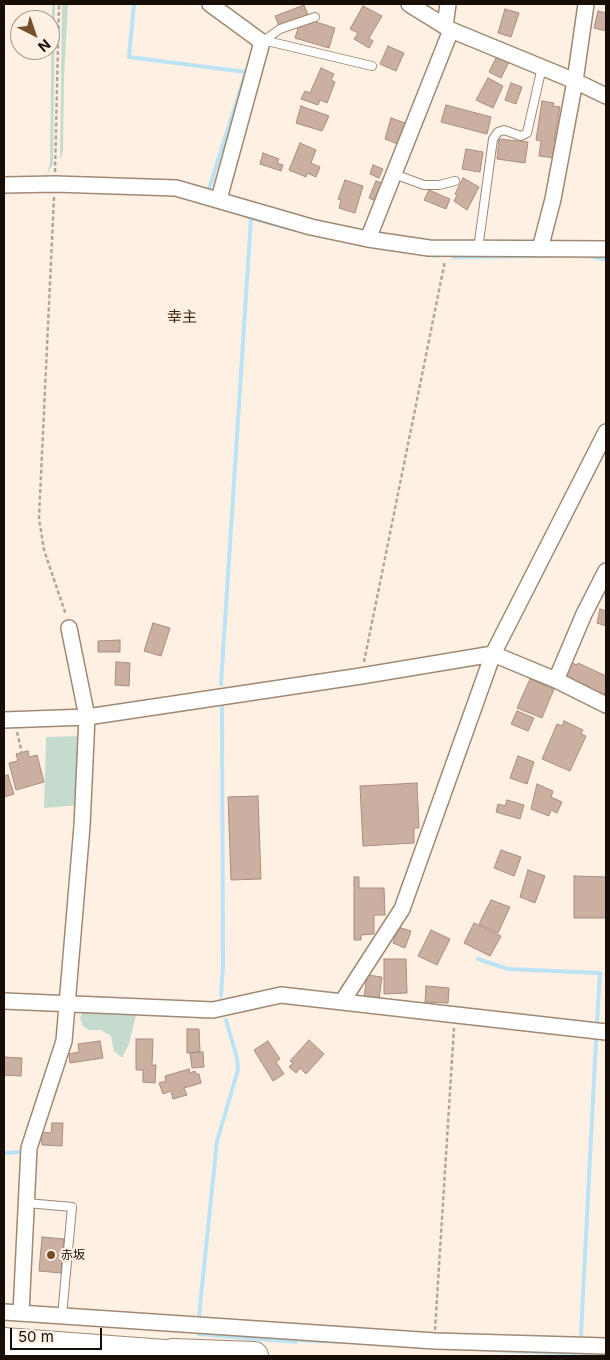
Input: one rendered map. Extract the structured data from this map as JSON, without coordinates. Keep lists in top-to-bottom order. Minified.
{"districts":["幸主"],"places":["赤坂"],"scale_bar":"50 m","north":"bottom right"}
